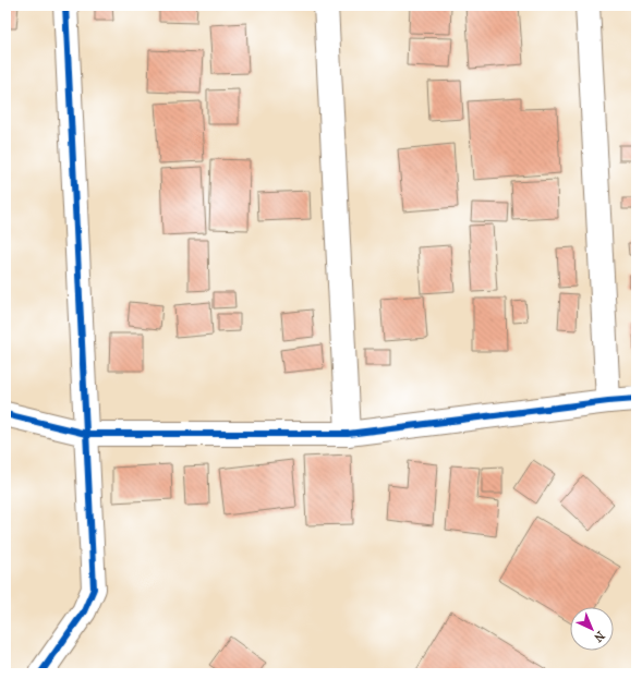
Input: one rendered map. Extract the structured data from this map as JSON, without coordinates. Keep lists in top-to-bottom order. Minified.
{"north":"bottom right"}
